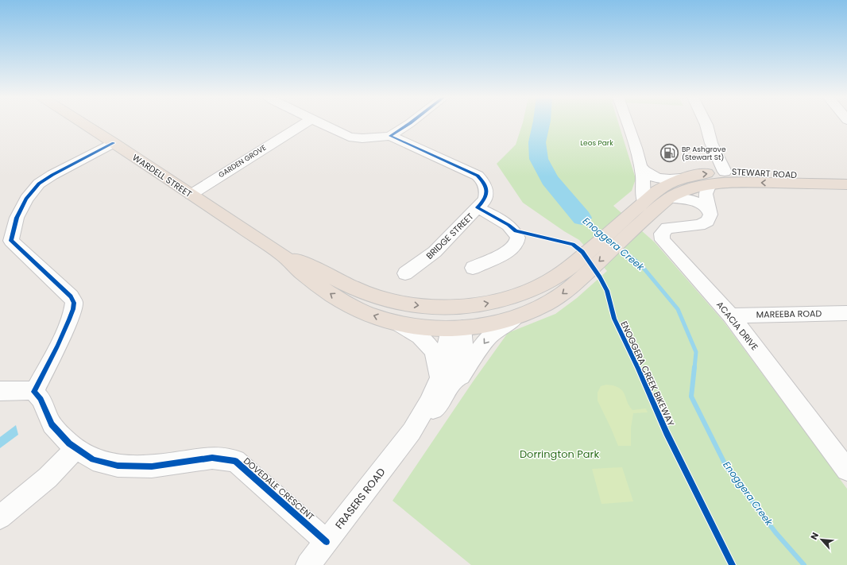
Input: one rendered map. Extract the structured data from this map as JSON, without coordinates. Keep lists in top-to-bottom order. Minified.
{"streets":{"highway":["STEWART ROAD","WARDELL STREET"],"street":["GARDEN GROVE","BRIDGE STREET","MAREEBA ROAD","ACACIA DRIVE","DOVEDALE CRESCENT","FRASERS ROAD"],"cycle path":["ENOGGERA CREEK BIKEWAY"]},"crossings":[["GARDEN GROVE","WARDELL STREET"],["STEWART ROAD","WARDELL STREET"],["STEWART ROAD","FRASERS ROAD"],["WARDELL STREET","FRASERS ROAD"],["MAREEBA ROAD","ACACIA DRIVE"],["DOVEDALE CRESCENT","FRASERS ROAD"]],"water":["Enoggera Creek"],"parks":["Leos Park","Dorrington Park"],"places":{"fuel station":["BP Ashgrove (Stewart St)"]},"north":"top left"}
